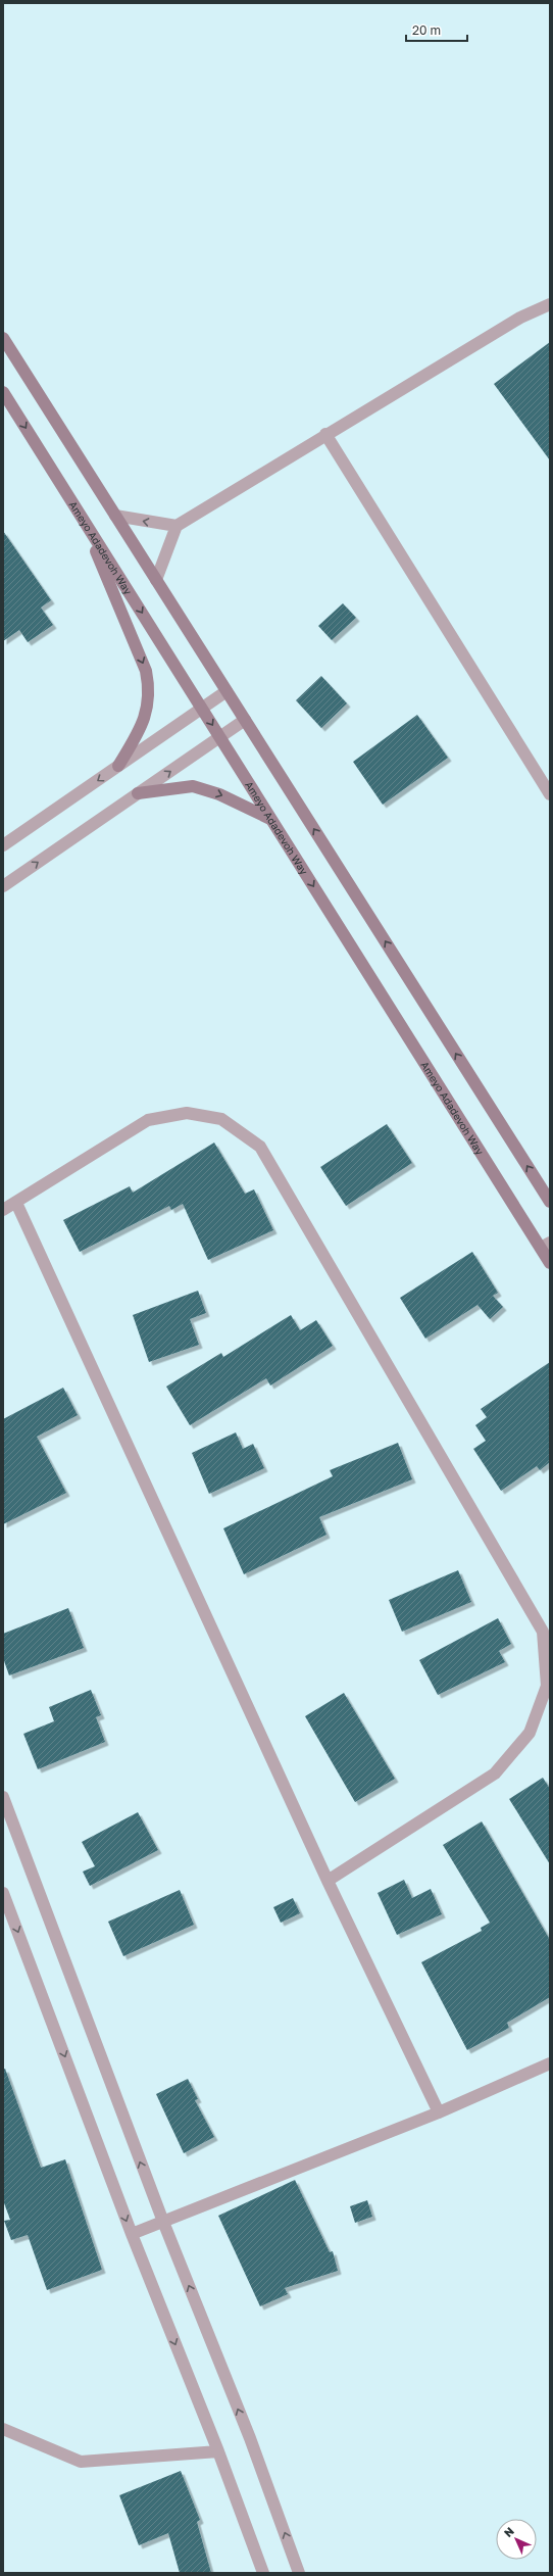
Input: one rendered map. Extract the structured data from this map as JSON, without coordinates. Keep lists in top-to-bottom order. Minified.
{"streets":{"street":["Ameyo Adadevoh Way"]},"scale_bar":"20 m","north":"top left"}
